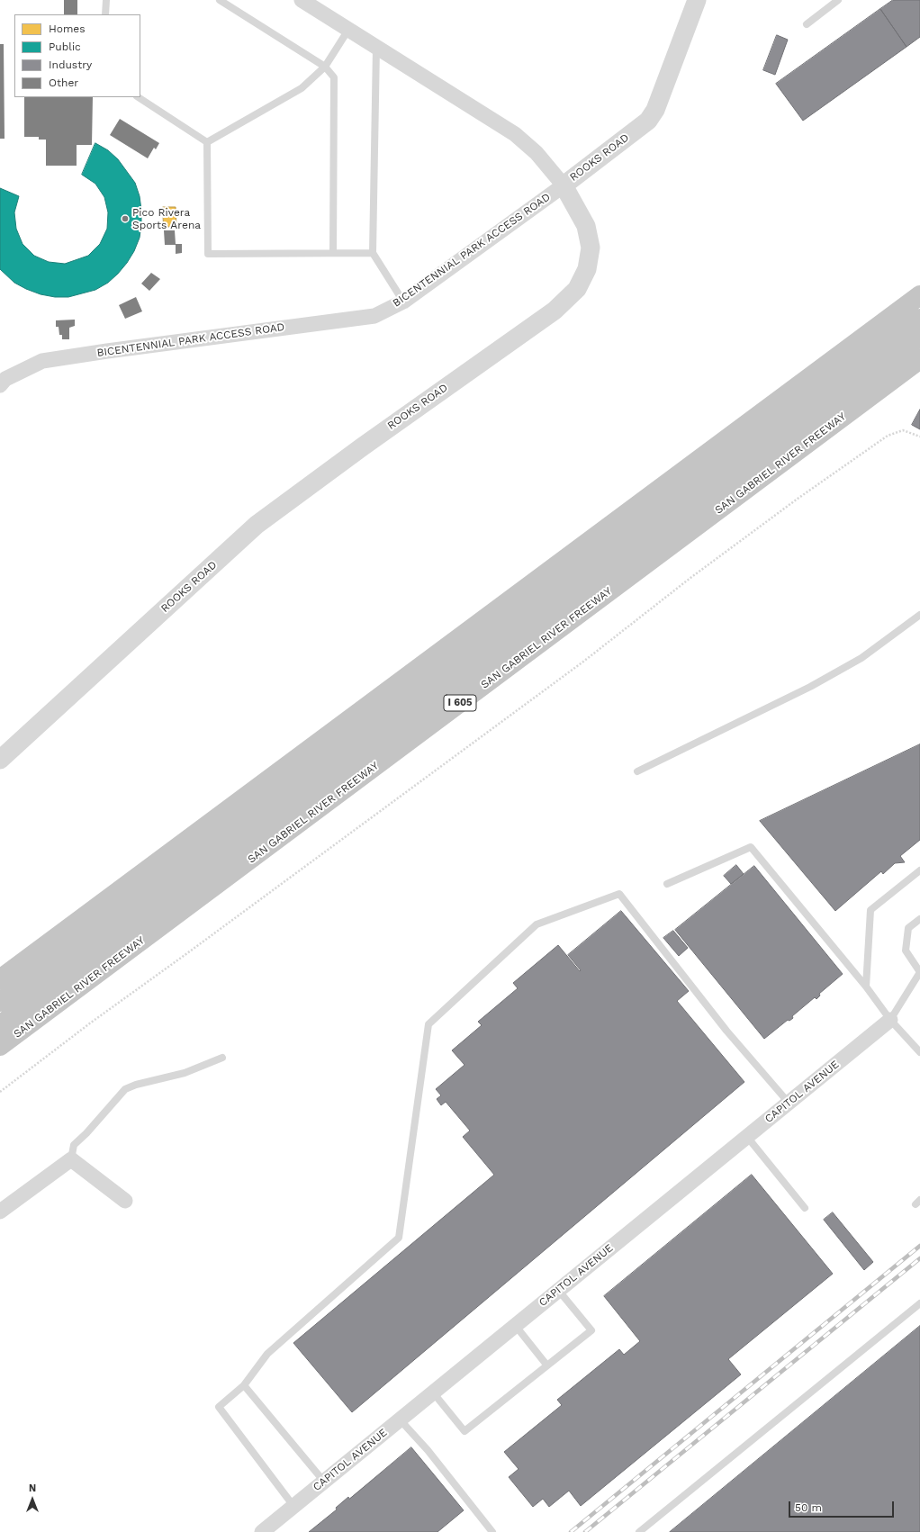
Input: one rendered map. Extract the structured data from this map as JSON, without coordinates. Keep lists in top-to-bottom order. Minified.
{"streets":{"highway":["SAN GABRIEL RIVER FREEWAY","I 605"],"street":["ROOKS ROAD","BICENTENNIAL PARK ACCESS ROAD","CAPITOL AVENUE"]},"crossings":[["ROOKS ROAD","BICENTENNIAL PARK ACCESS ROAD"]],"places":["Pico Rivera Sports Arena"],"legend":["Homes","Public","Industry","Other"],"scale_bar":"50 m","north":"top"}
